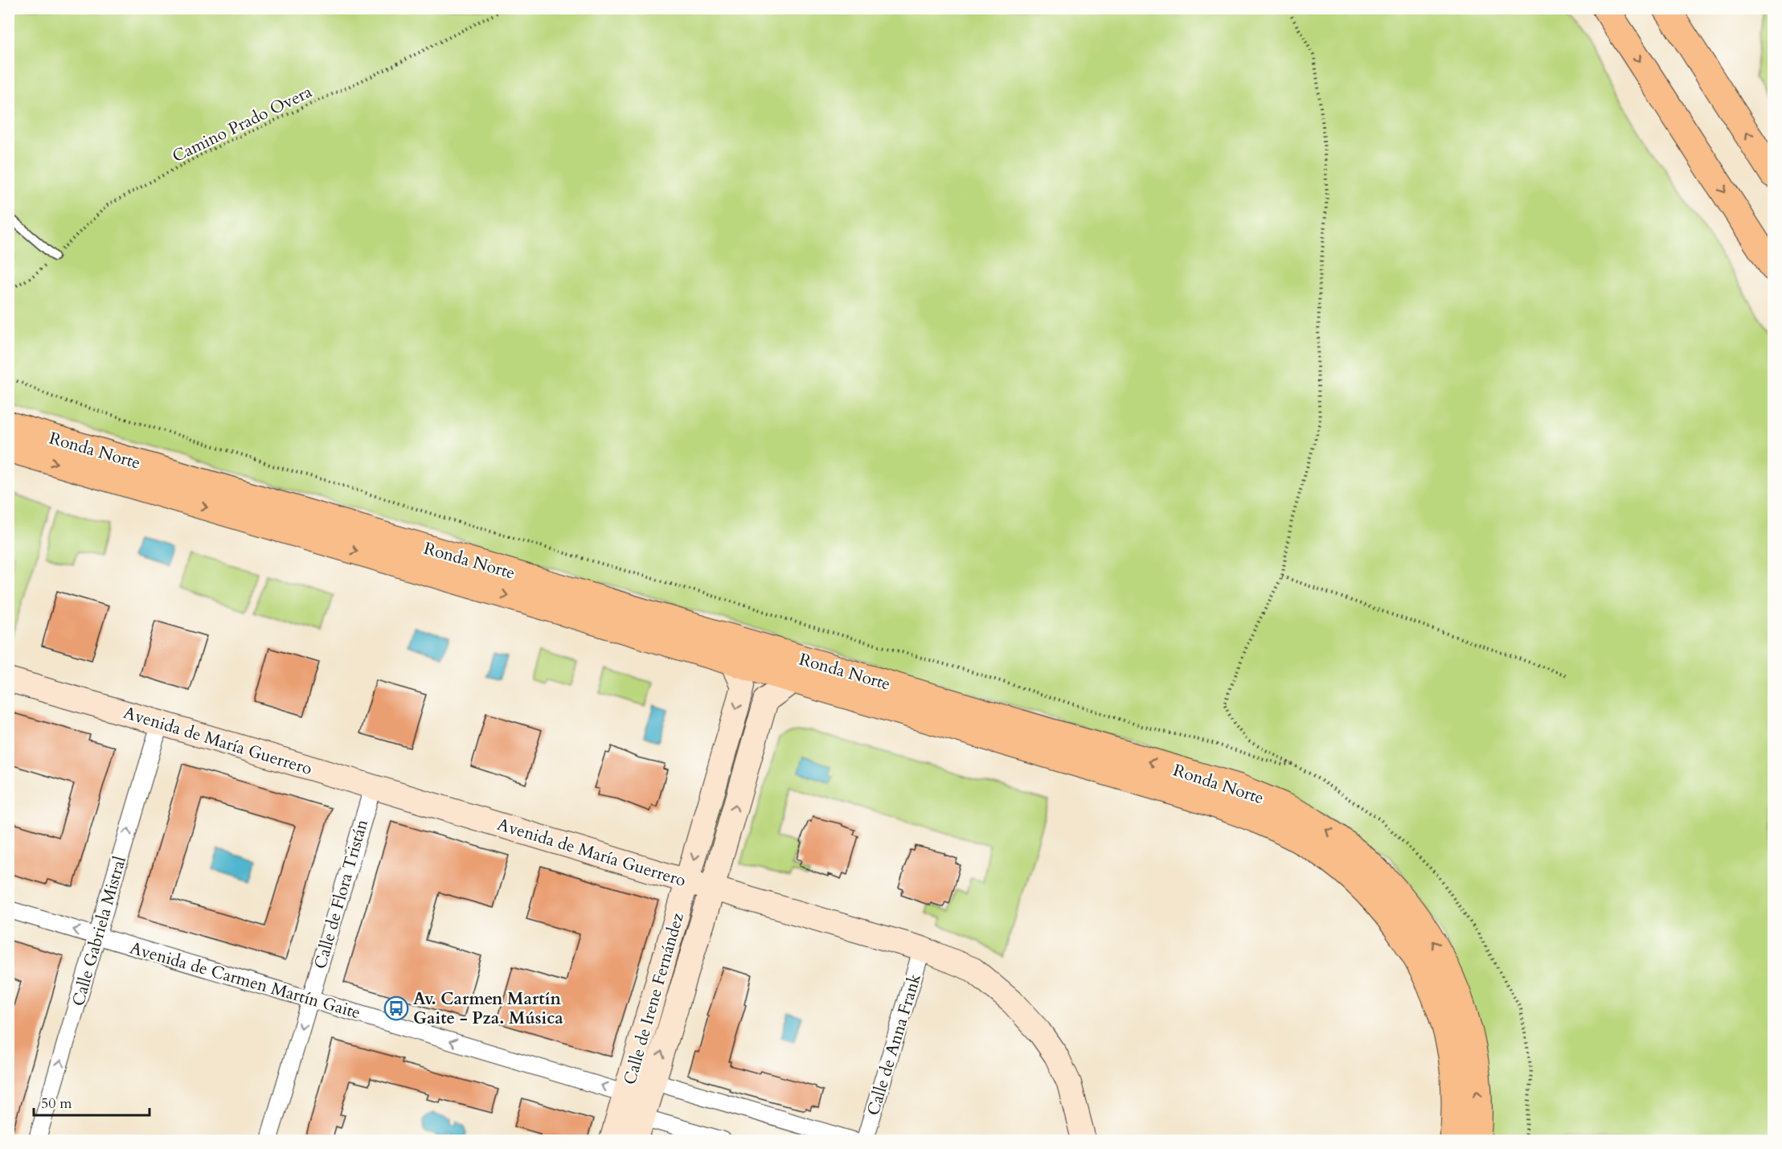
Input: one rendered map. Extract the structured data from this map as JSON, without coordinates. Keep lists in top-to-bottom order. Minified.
{"streets":{"main road":["Ronda Norte"],"street":["Avenida de María Guerrero","Calle de Flora Tristán","Calle Gabriela Mistral","Avenida de Carmen Martín Gaite","Calle de Irene Fernández","Calle de Anna Frank"],"path":["Camino Prado Overa"]},"crossings":[["Ronda Norte","Calle de Irene Fernández"],["Avenida de María Guerrero","Calle de Flora Tristán"],["Avenida de María Guerrero","Calle Gabriela Mistral"],["Avenida de María Guerrero","Calle de Irene Fernández"],["Avenida de María Guerrero","Calle de Anna Frank"],["Calle de Flora Tristán","Avenida de Carmen Martín Gaite"],["Calle Gabriela Mistral","Avenida de Carmen Martín Gaite"],["Avenida de Carmen Martín Gaite","Calle de Irene Fernández"]],"one_way":["Calle de Flora Tristán","Calle Gabriela Mistral","Avenida de Carmen Martín Gaite"],"places":{"bus stop":["Av. Carmen Martín Gaite - Pza. Música"]},"scale_bar":"50 m"}
